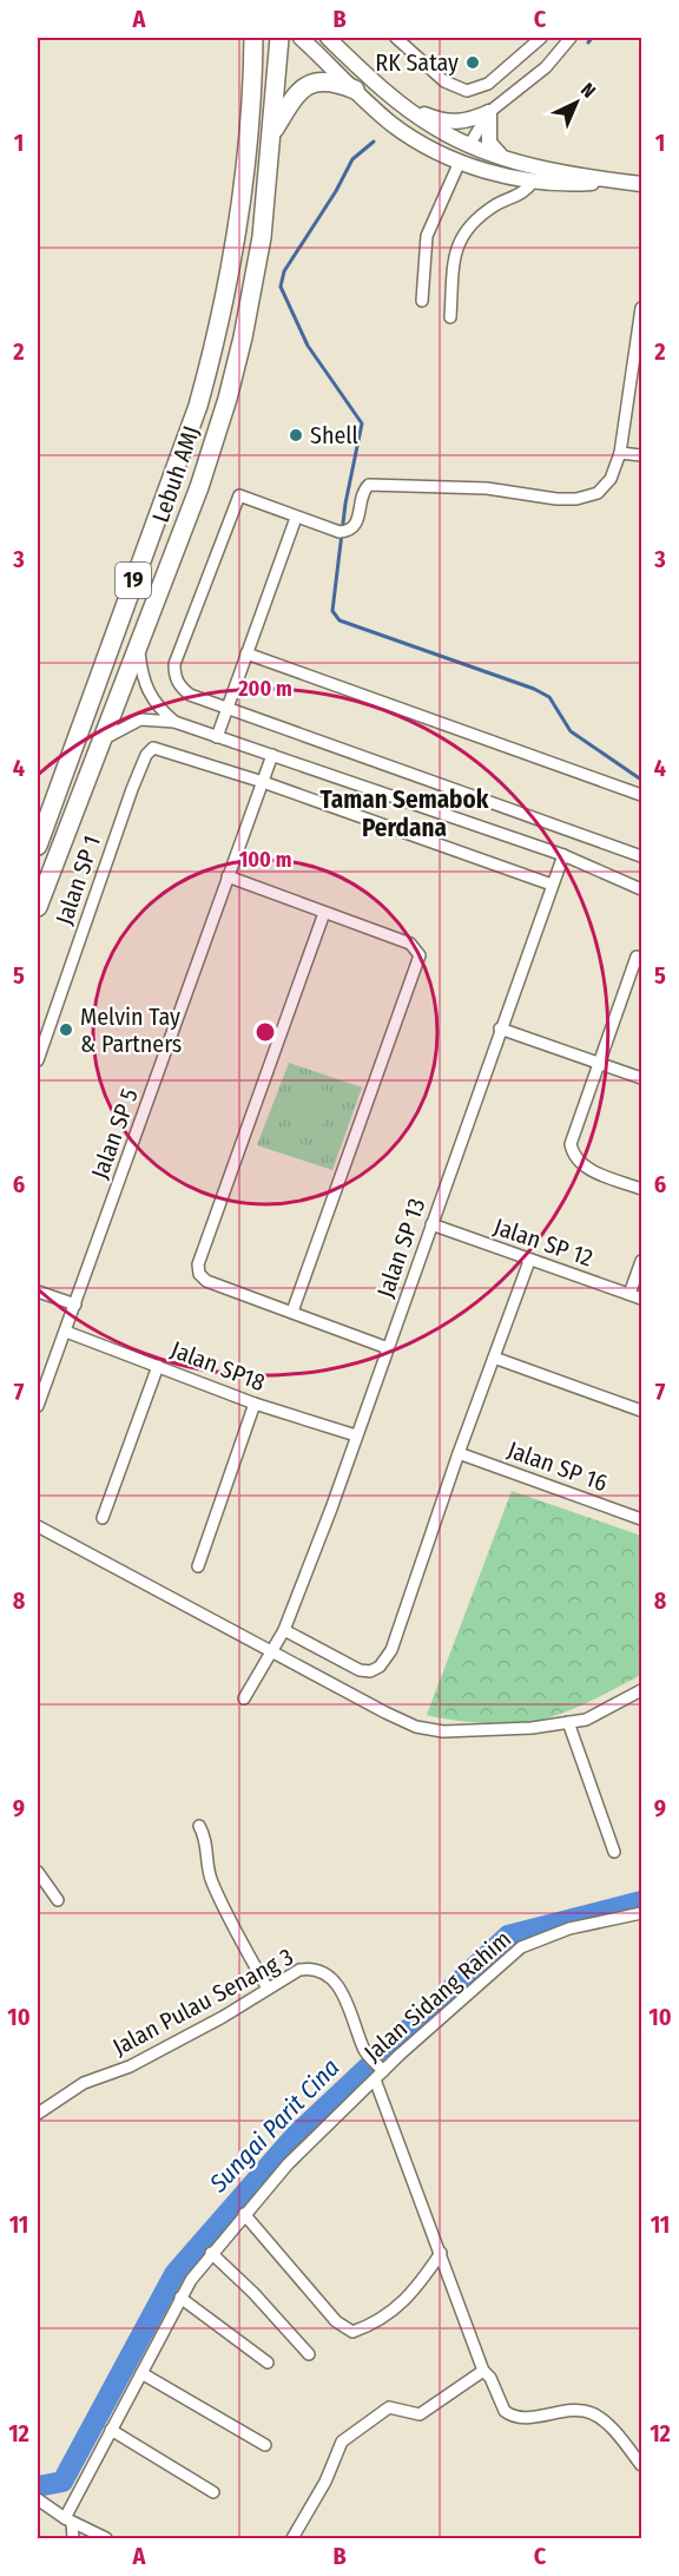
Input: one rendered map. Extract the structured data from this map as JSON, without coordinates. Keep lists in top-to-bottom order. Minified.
{"streets":{"highway":["Lebuh AMJ","19"],"street":["Jalan SP 1","Jalan SP 5","Jalan SP 12","Jalan SP 13","Jalan SP18","Jalan SP 16","Jalan Sidang Rahim","Jalan Pulau Senang 3"]},"crossings":[["Jalan SP 1","Jalan SP 5"],["Jalan SP 5","Jalan SP18"],["Jalan SP 12","Jalan SP 13"],["Jalan SP 13","Jalan SP18"],["Jalan Sidang Rahim","Jalan Pulau Senang 3"]],"districts":["Taman Semabok Perdana"],"water":["Sungai Parit Cina"],"places":["RK Satay","Shell","Melvin Tay & Partners"],"north":"top right","grid":{"columns":["A","B","C"],"rows":["1","2","3","4","5","6","7","8","9","10","11","12"]},"rings":["200 m","100 m"]}
